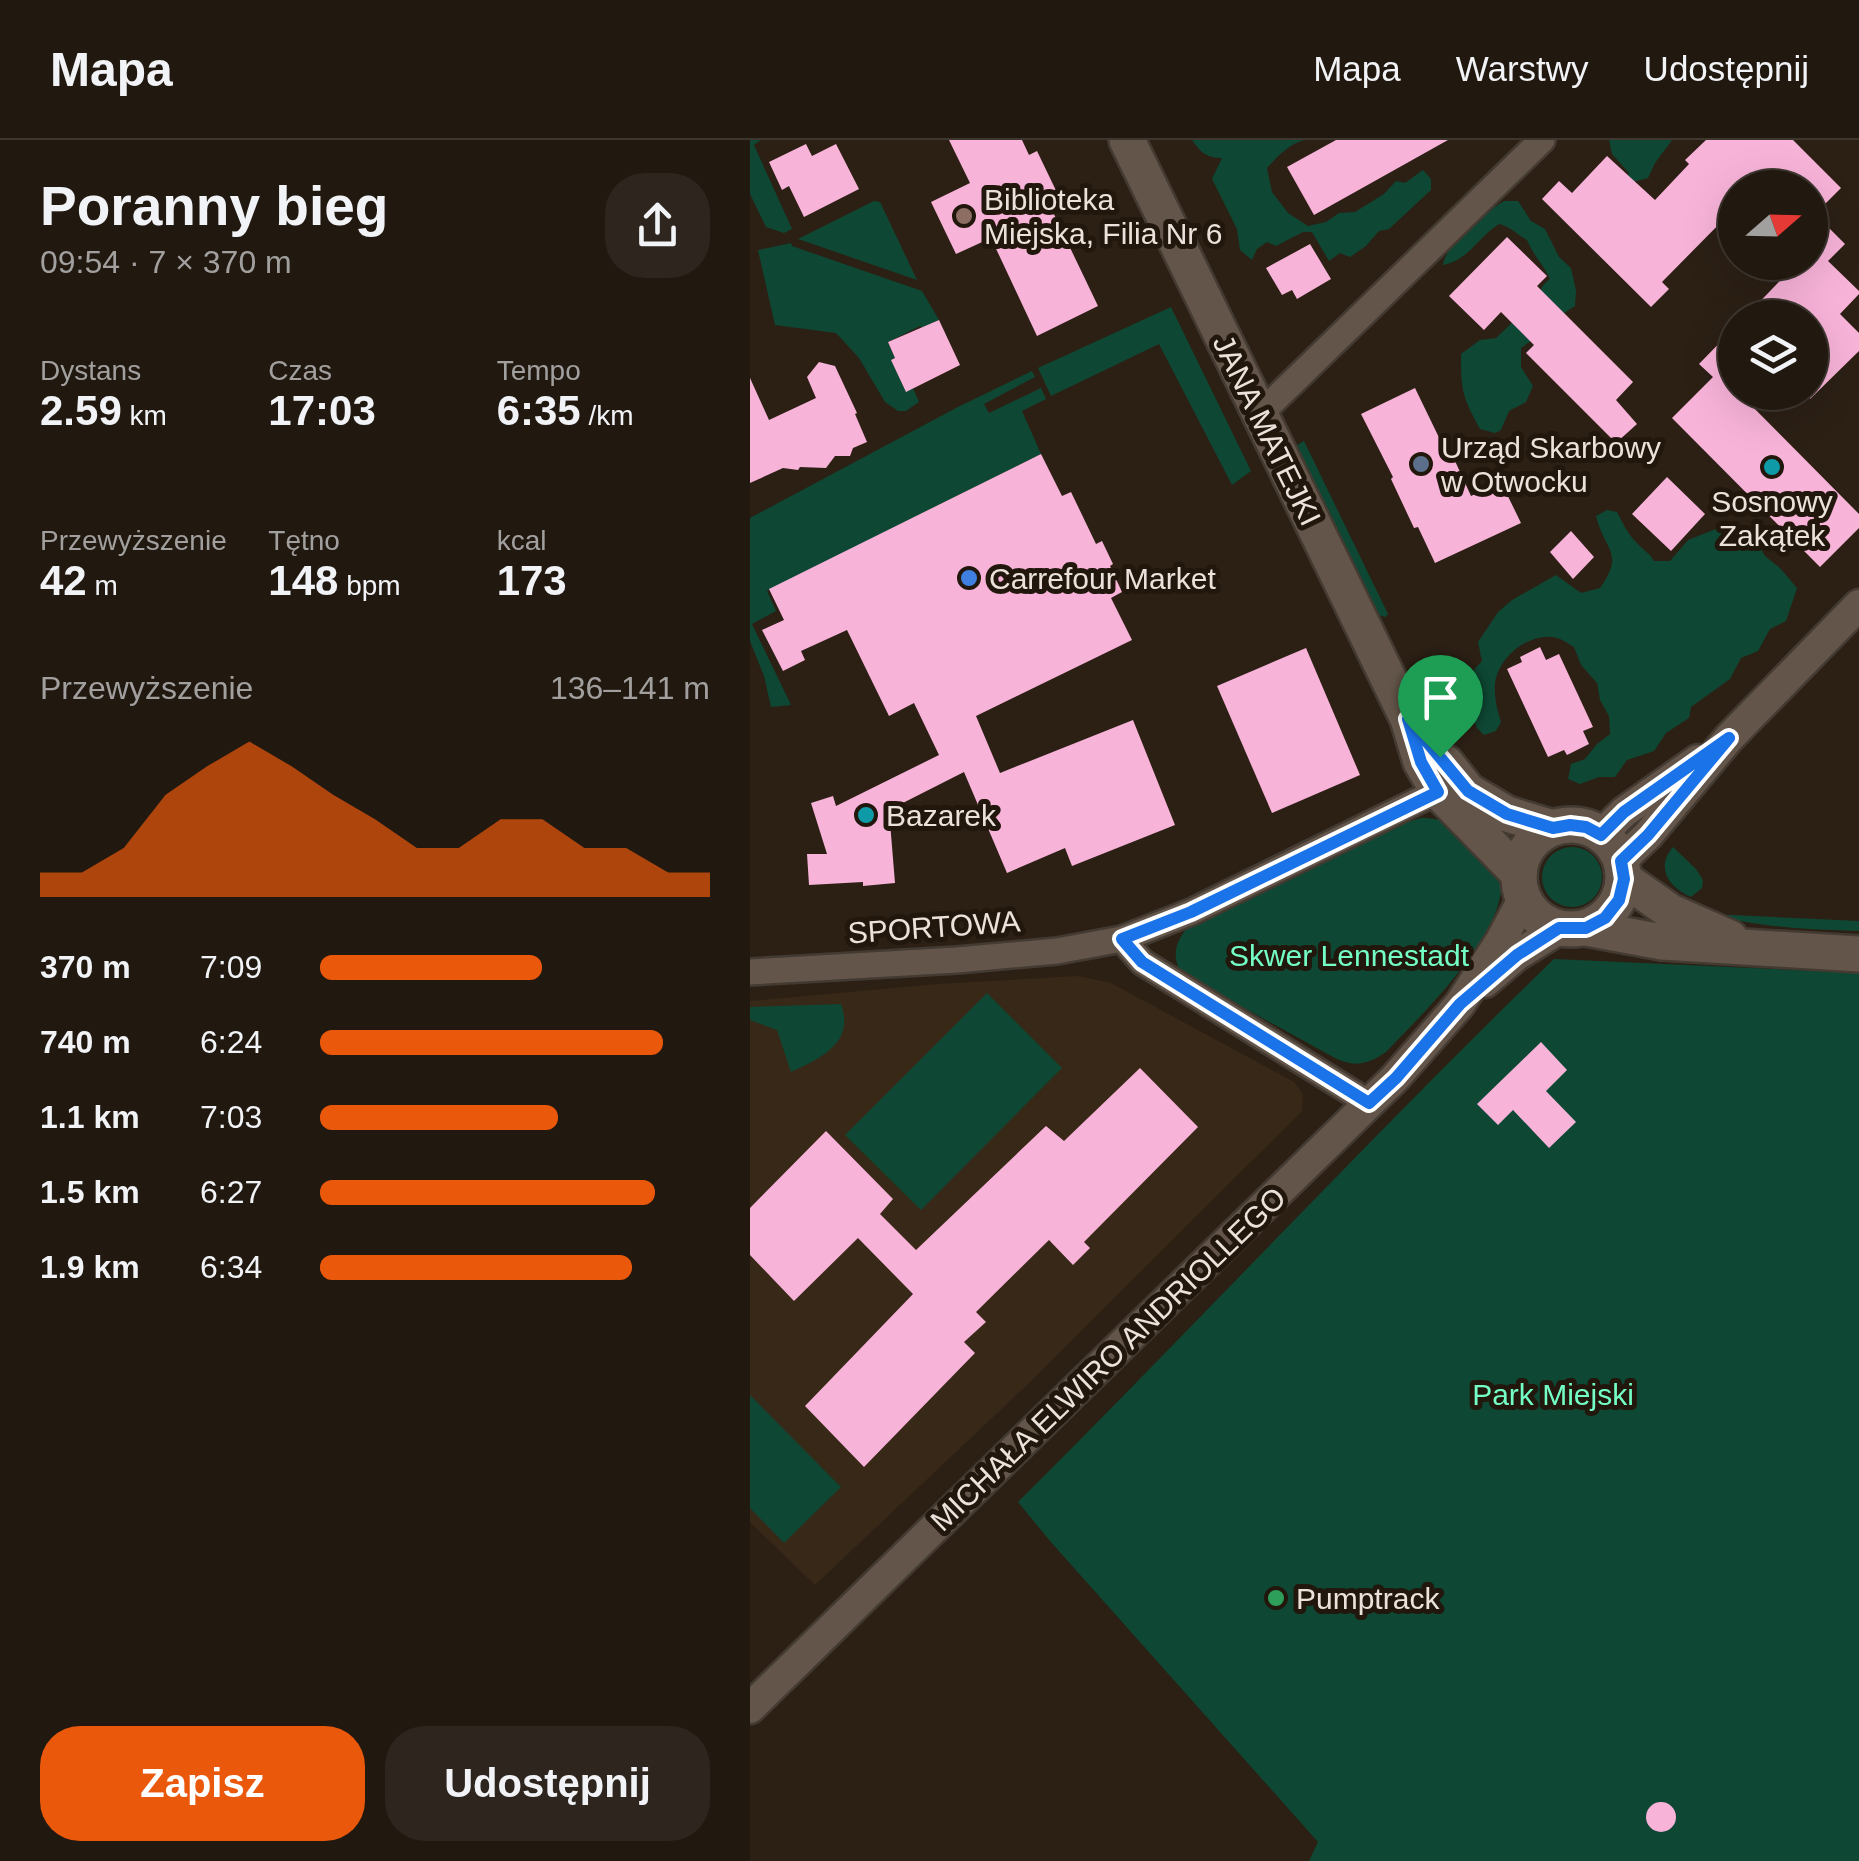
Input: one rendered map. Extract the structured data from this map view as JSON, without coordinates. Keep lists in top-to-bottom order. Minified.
{"streets":{"main road":["JANA MATEJKI"],"street":["SPORTOWA","MICHAŁA ELWIRO ANDRIOLLEGO"]},"crossings":[["JANA MATEJKI","SPORTOWA"],["JANA MATEJKI","MICHAŁA ELWIRO ANDRIOLLEGO"]],"parks":["Skwer Lennestadt","Park Miejski"],"places":["Biblioteka Miejska, Filia Nr 6","Urząd Skarbowy w Otwocku","Sosnowy Zakątek","Carrefour Market","Bazarek","Pumptrack"],"north":"right","page":{"header":"Mapa","nav":["Mapa","Warstwy","Udostępnij"],"heading":["Poranny bieg","09:54 · 7 × 370 m"],"stats":[["Dystans","2.59 km"],["Czas","17:03"],["Tempo","6:35 /km"],["Przewyższenie","42 m"],["Tętno","148 bpm"],["kcal","173"]],"chart":["Przewyższenie","136–141 m"],"list":[{"name":"370 m","note":"7:09"},{"name":"740 m","note":"6:24"},{"name":"1.1 km","note":"7:03"},{"name":"1.5 km","note":"6:27"},{"name":"1.9 km","note":"6:34"}],"buttons":["Zapisz","Udostępnij"]}}
